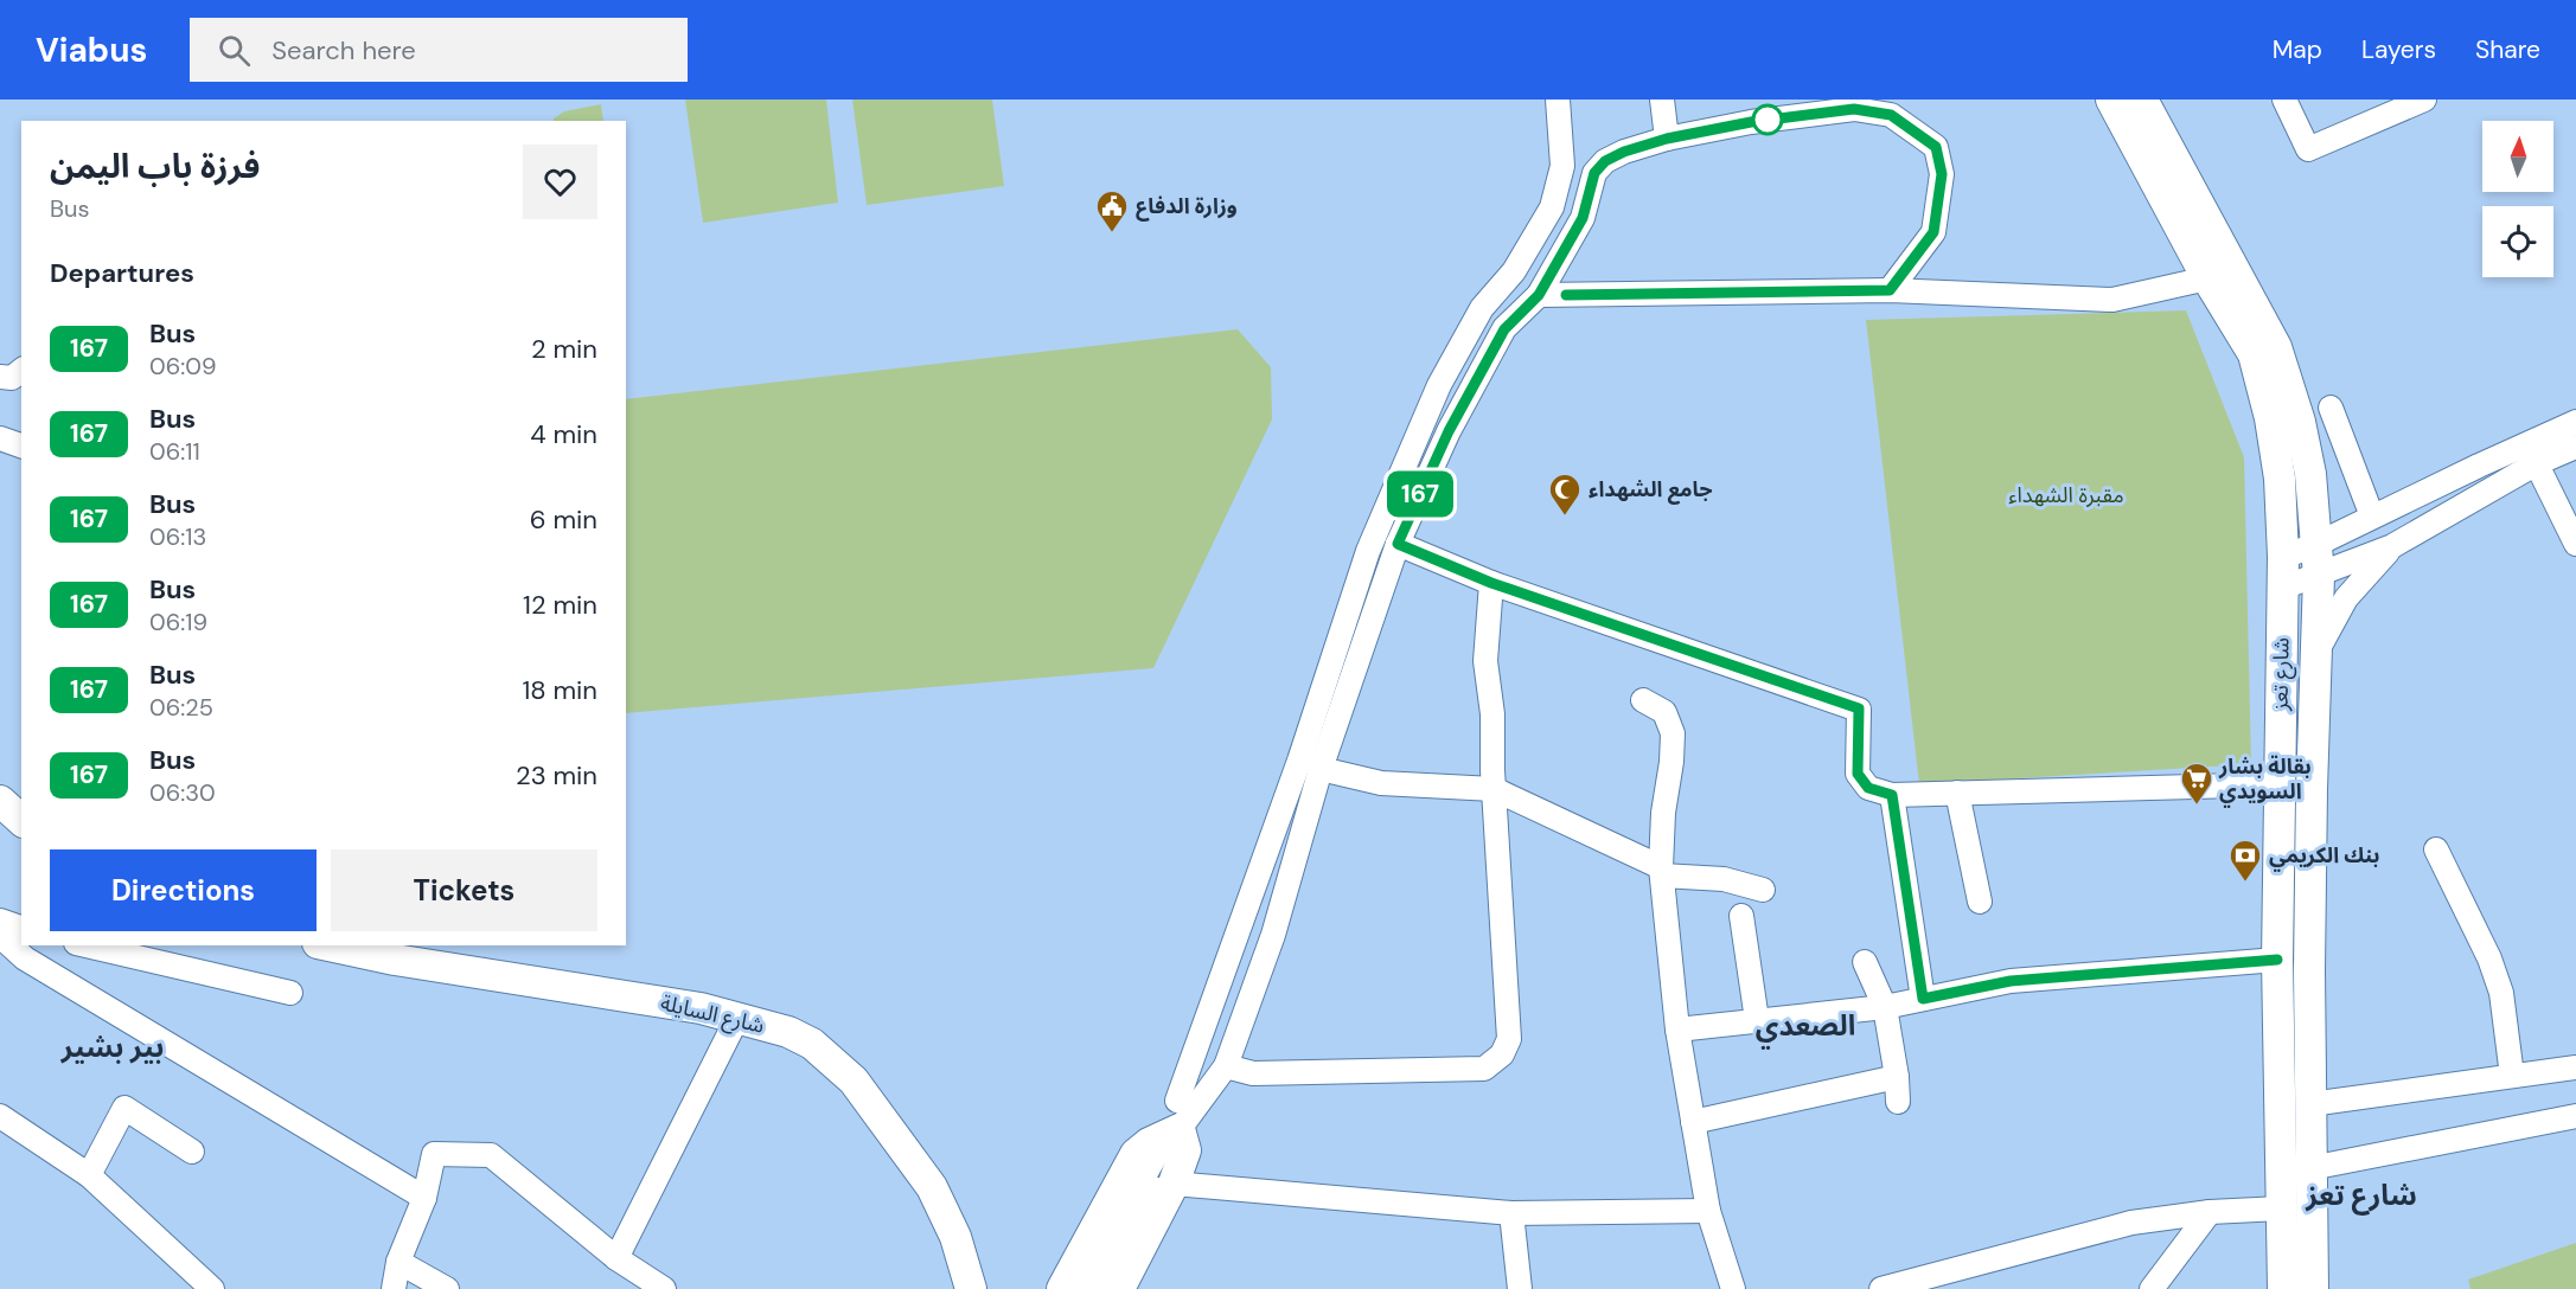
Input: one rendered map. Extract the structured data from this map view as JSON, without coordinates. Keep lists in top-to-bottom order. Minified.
{"streets":{"main road":["شارع تعز","شارع السايلة"]},"districts":["الصعدي","بير بشير","شارع تعز"],"parks":["مقبرة الشهداء"],"places":{"public building":["وزارة الدفاع"],"mosque":["جامع الشهداء"],"supermarket":["بقالة بشار السويدي"],"bank":["بنك الكريمي"]},"lines":["bus line 167"],"north":"top","page":{"header":"Viabus","search":"Search here","nav":["Map","Layers","Share"],"on_map":"167","heading":[["فرزة باب اليمن","Bus"],"Departures"],"list":[{"mark":"167","name":"Bus","note":"06:09","value":"2 min"},{"mark":"167","name":"Bus","note":"06:11","value":"4 min"},{"mark":"167","name":"Bus","note":"06:13","value":"6 min"},{"mark":"167","name":"Bus","note":"06:19","value":"12 min"},{"mark":"167","name":"Bus","note":"06:25","value":"18 min"},{"mark":"167","name":"Bus","note":"06:30","value":"23 min"}],"buttons":["Directions","Tickets"]}}
